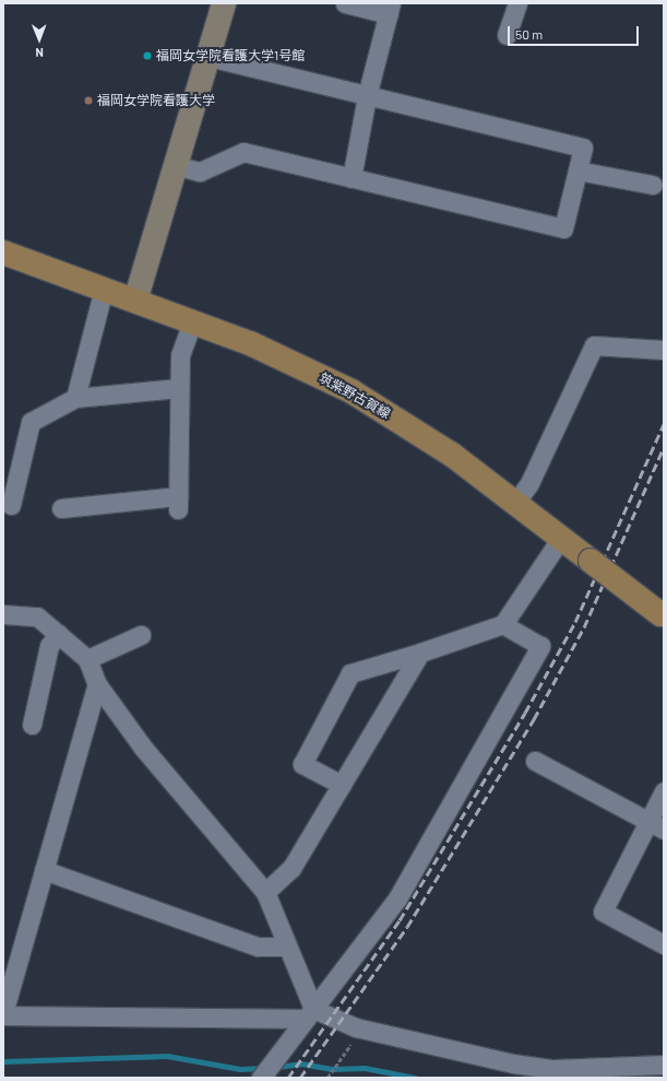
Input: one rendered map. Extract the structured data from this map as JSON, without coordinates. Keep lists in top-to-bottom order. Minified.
{"streets":{"main road":["筑紫野古賀線"]},"places":["福岡女学院看護大学1号館","福岡女学院看護大学"],"scale_bar":"50 m","north":"bottom"}
